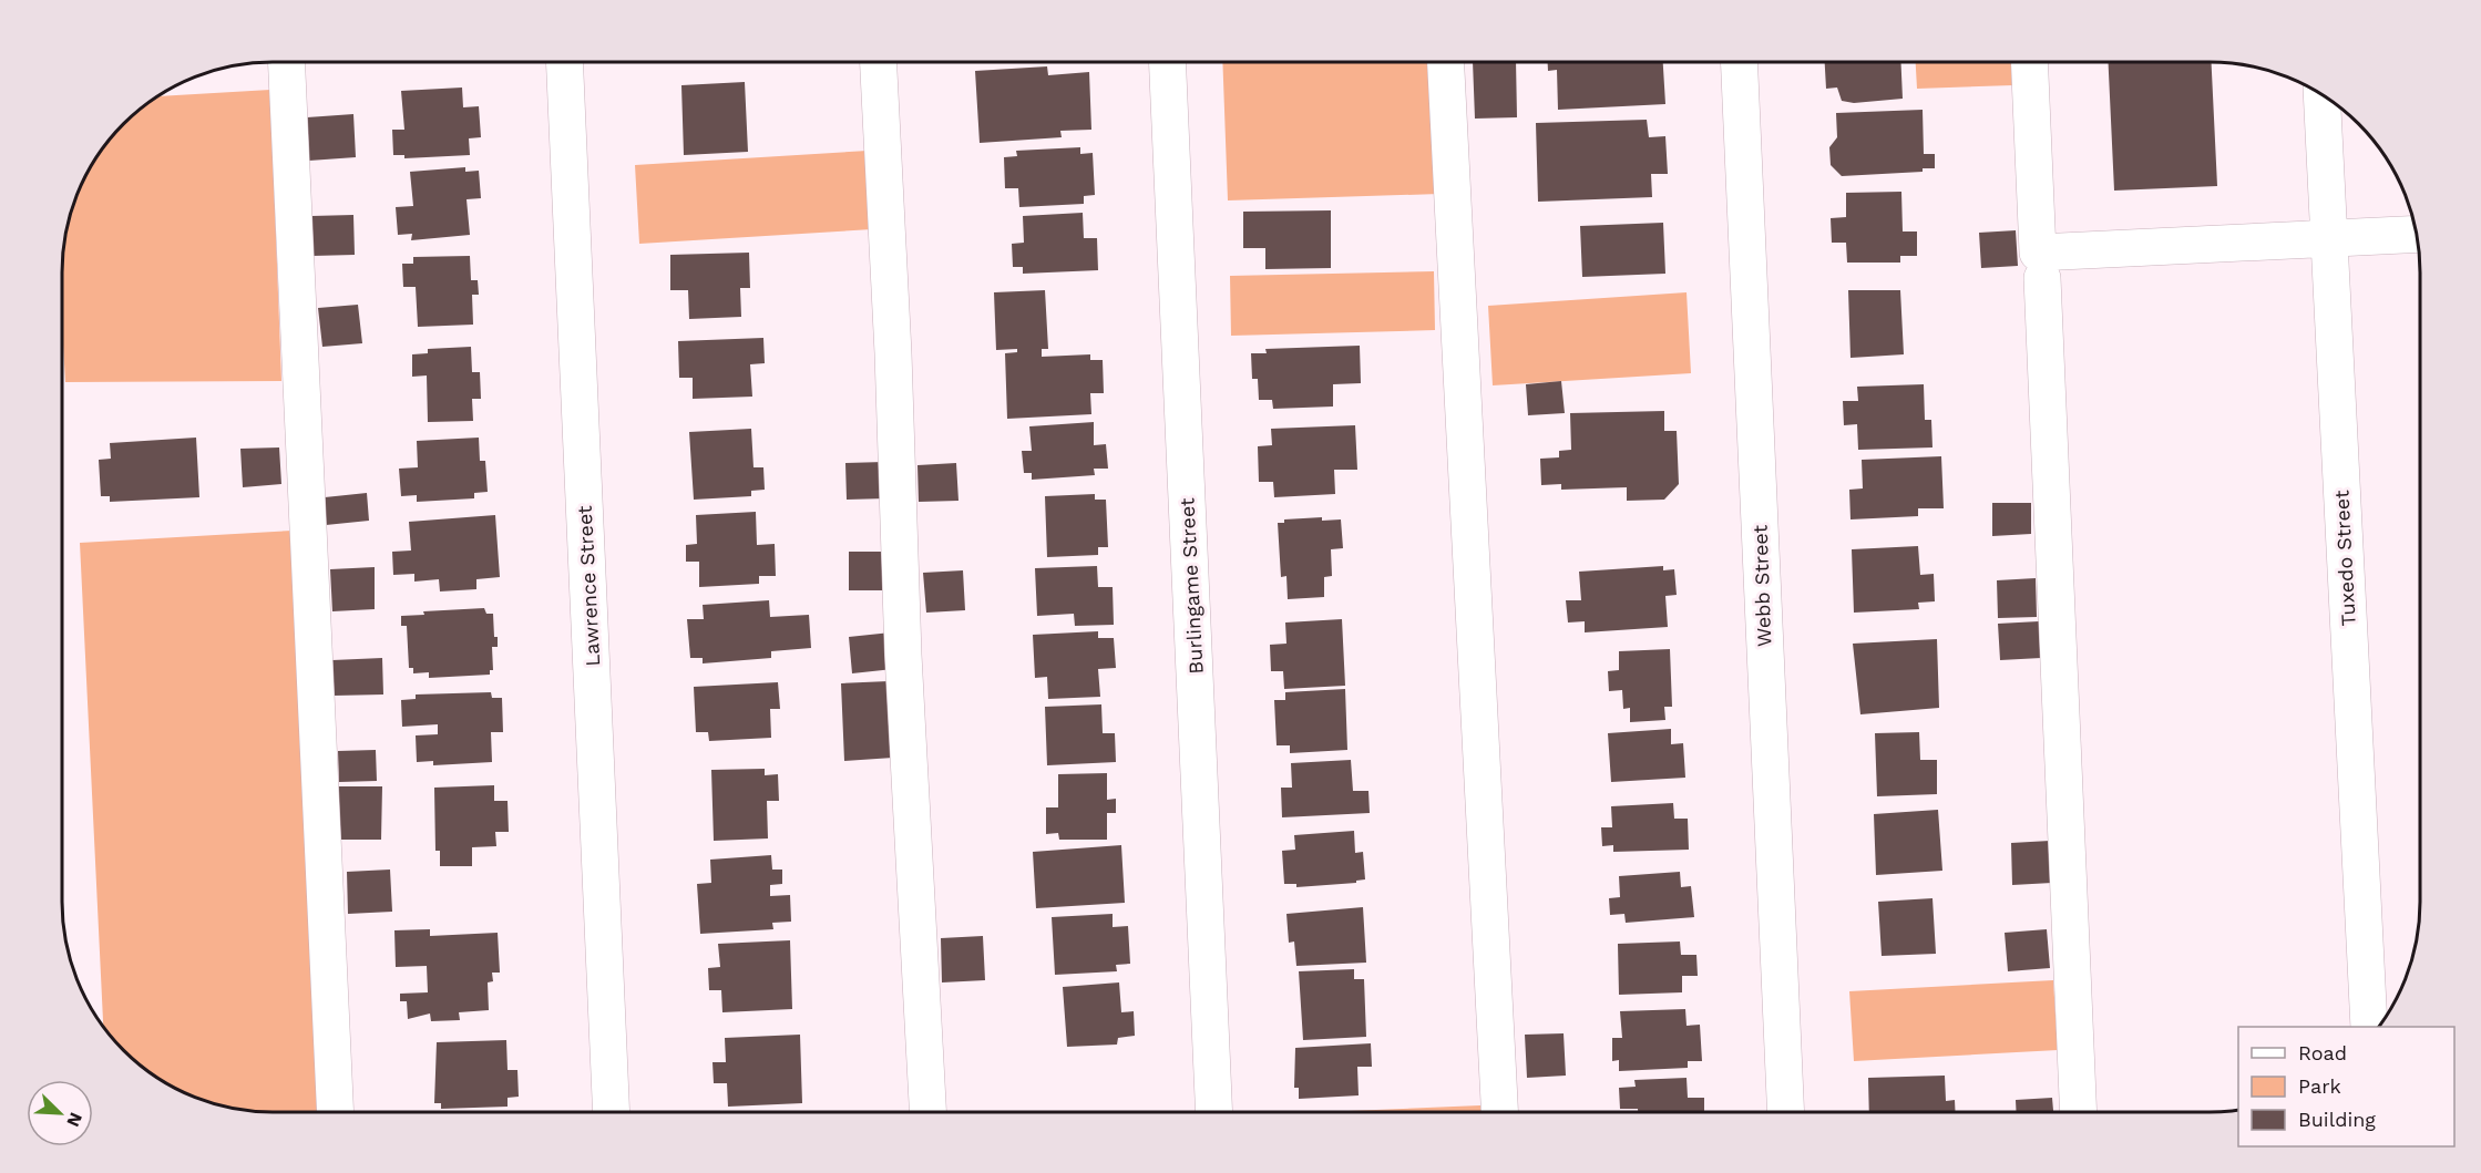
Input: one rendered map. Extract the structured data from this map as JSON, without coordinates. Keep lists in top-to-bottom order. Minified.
{"streets":{"street":["Tuxedo Street","Lawrence Street","Burlingame Street","Webb Street"]},"legend":["Road","Park","Building"],"north":"bottom right"}
